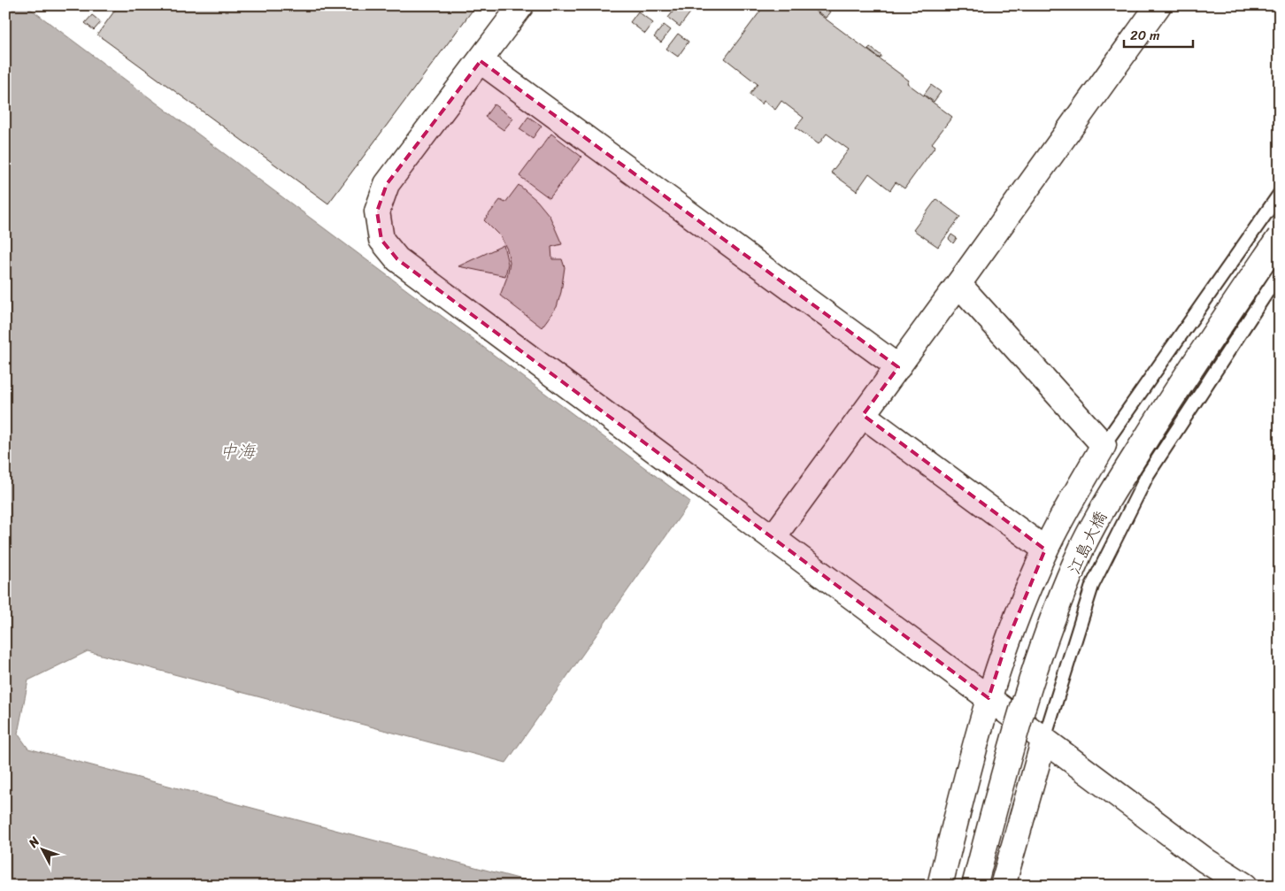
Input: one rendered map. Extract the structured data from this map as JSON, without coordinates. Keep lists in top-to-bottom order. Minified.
{"streets":{"street":["江島大橋"]},"water":["中海"],"scale_bar":"20 m","north":"top left"}
